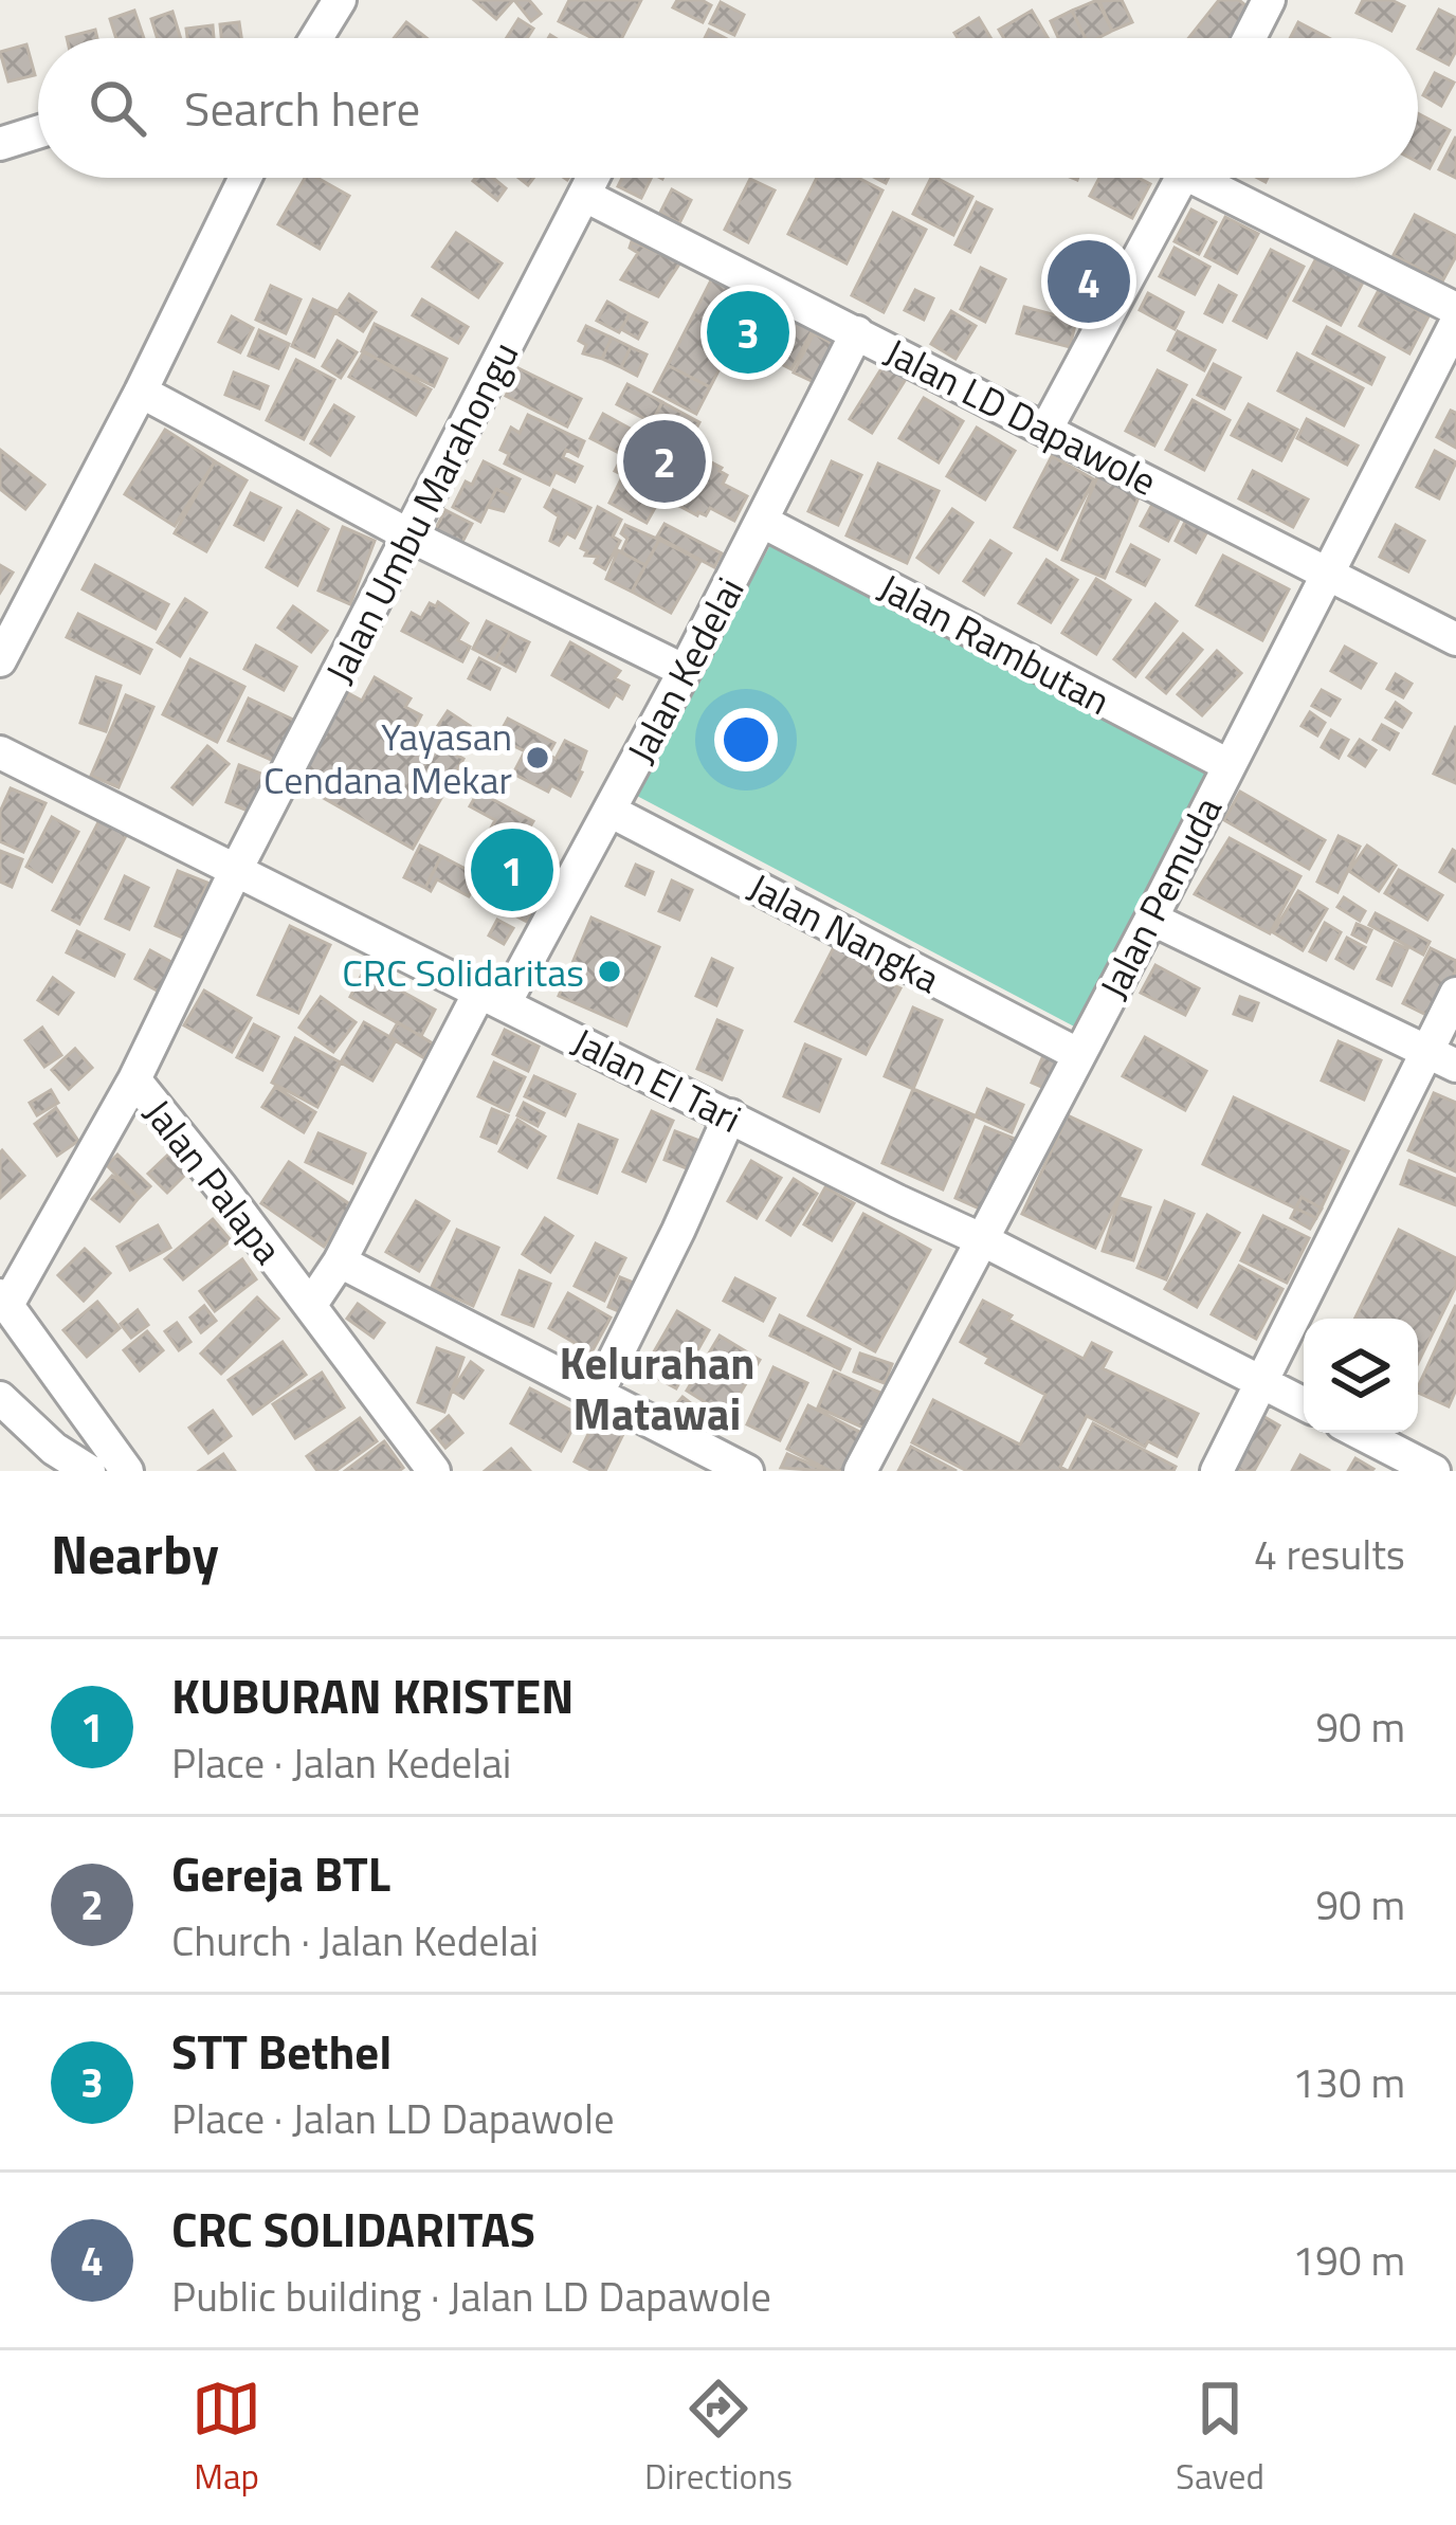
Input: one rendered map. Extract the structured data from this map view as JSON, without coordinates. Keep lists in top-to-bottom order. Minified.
{"streets":{"street":["Jalan LD Dapawole","Jalan Umbu Marahongu","Jalan Rambutan","Jalan Kedelai","Jalan Pemuda","Jalan Nangka","Jalan El Tari","Jalan Palapa"]},"crossings":[["Jalan LD Dapawole","Jalan Umbu Marahongu"],["Jalan LD Dapawole","Jalan Kedelai"],["Jalan LD Dapawole","Jalan Pemuda"],["Jalan Umbu Marahongu","Jalan El Tari"],["Jalan Umbu Marahongu","Jalan Palapa"],["Jalan Rambutan","Jalan Kedelai"],["Jalan Rambutan","Jalan Pemuda"],["Jalan Kedelai","Jalan Nangka"],["Jalan Kedelai","Jalan El Tari"],["Jalan Kedelai","Jalan Palapa"],["Jalan Pemuda","Jalan Nangka"],["Jalan Pemuda","Jalan El Tari"],["Jalan El Tari","Jalan Palapa"]],"districts":["Kelurahan Matawai"],"places":["Yayasan Cendana Mekar","CRC Solidaritas"],"page":{"search":"Search here","pins":["4","3","2","1"],"heading":["Nearby","4 results"],"list":[{"mark":"1","name":"KUBURAN KRISTEN","note":"Place · Jalan Kedelai","value":"90 m"},{"mark":"2","name":"Gereja BTL","note":"Church · Jalan Kedelai","value":"90 m"},{"mark":"3","name":"STT Bethel","note":"Place · Jalan LD Dapawole","value":"130 m"},{"mark":"4","name":"CRC SOLIDARITAS","note":"Public building · Jalan LD Dapawole","value":"190 m"}],"nav":["Map","Directions","Saved"]}}
